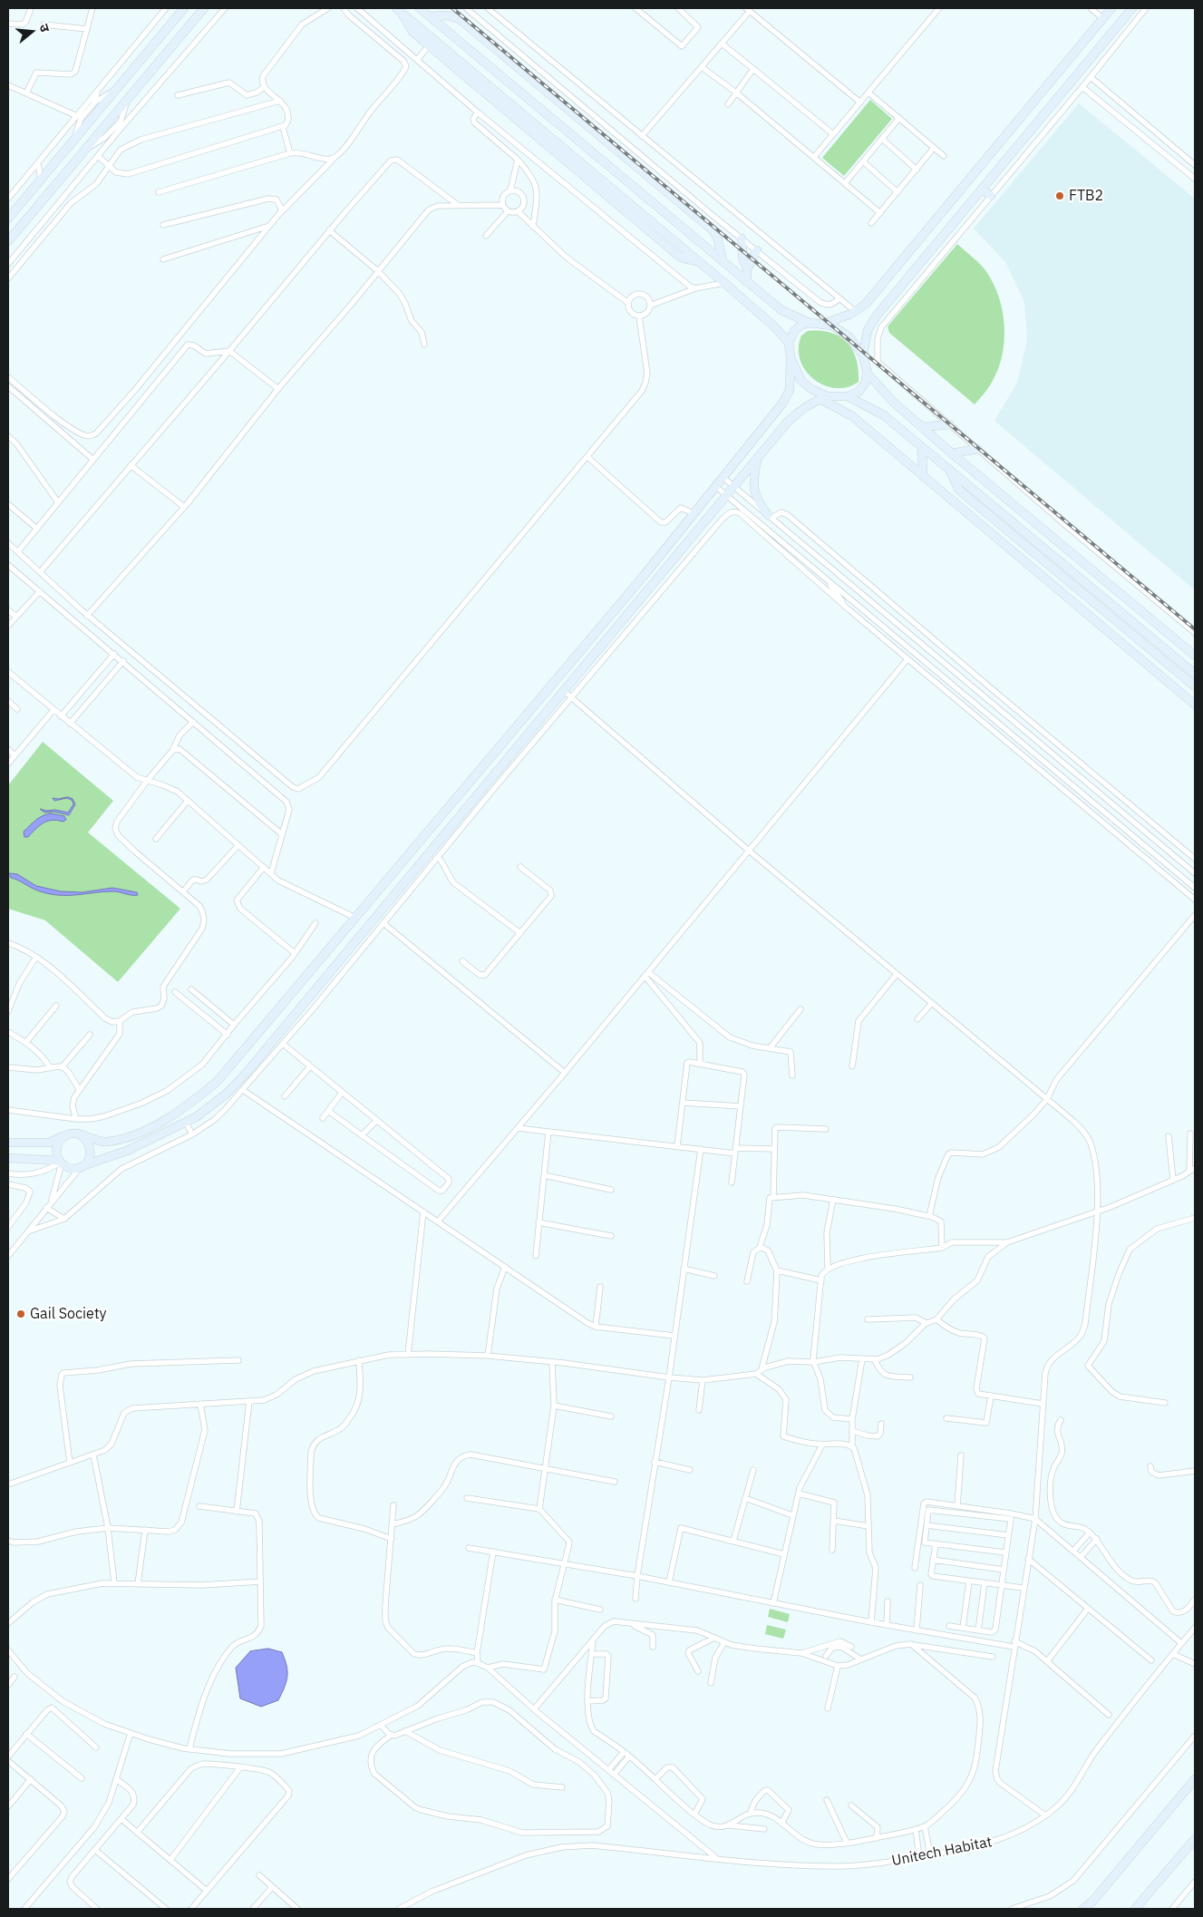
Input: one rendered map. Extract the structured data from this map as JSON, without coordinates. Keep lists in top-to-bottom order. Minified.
{"streets":{"street":["Unitech Habitat"]},"places":["FTB2","Gail Society"],"north":"right"}
